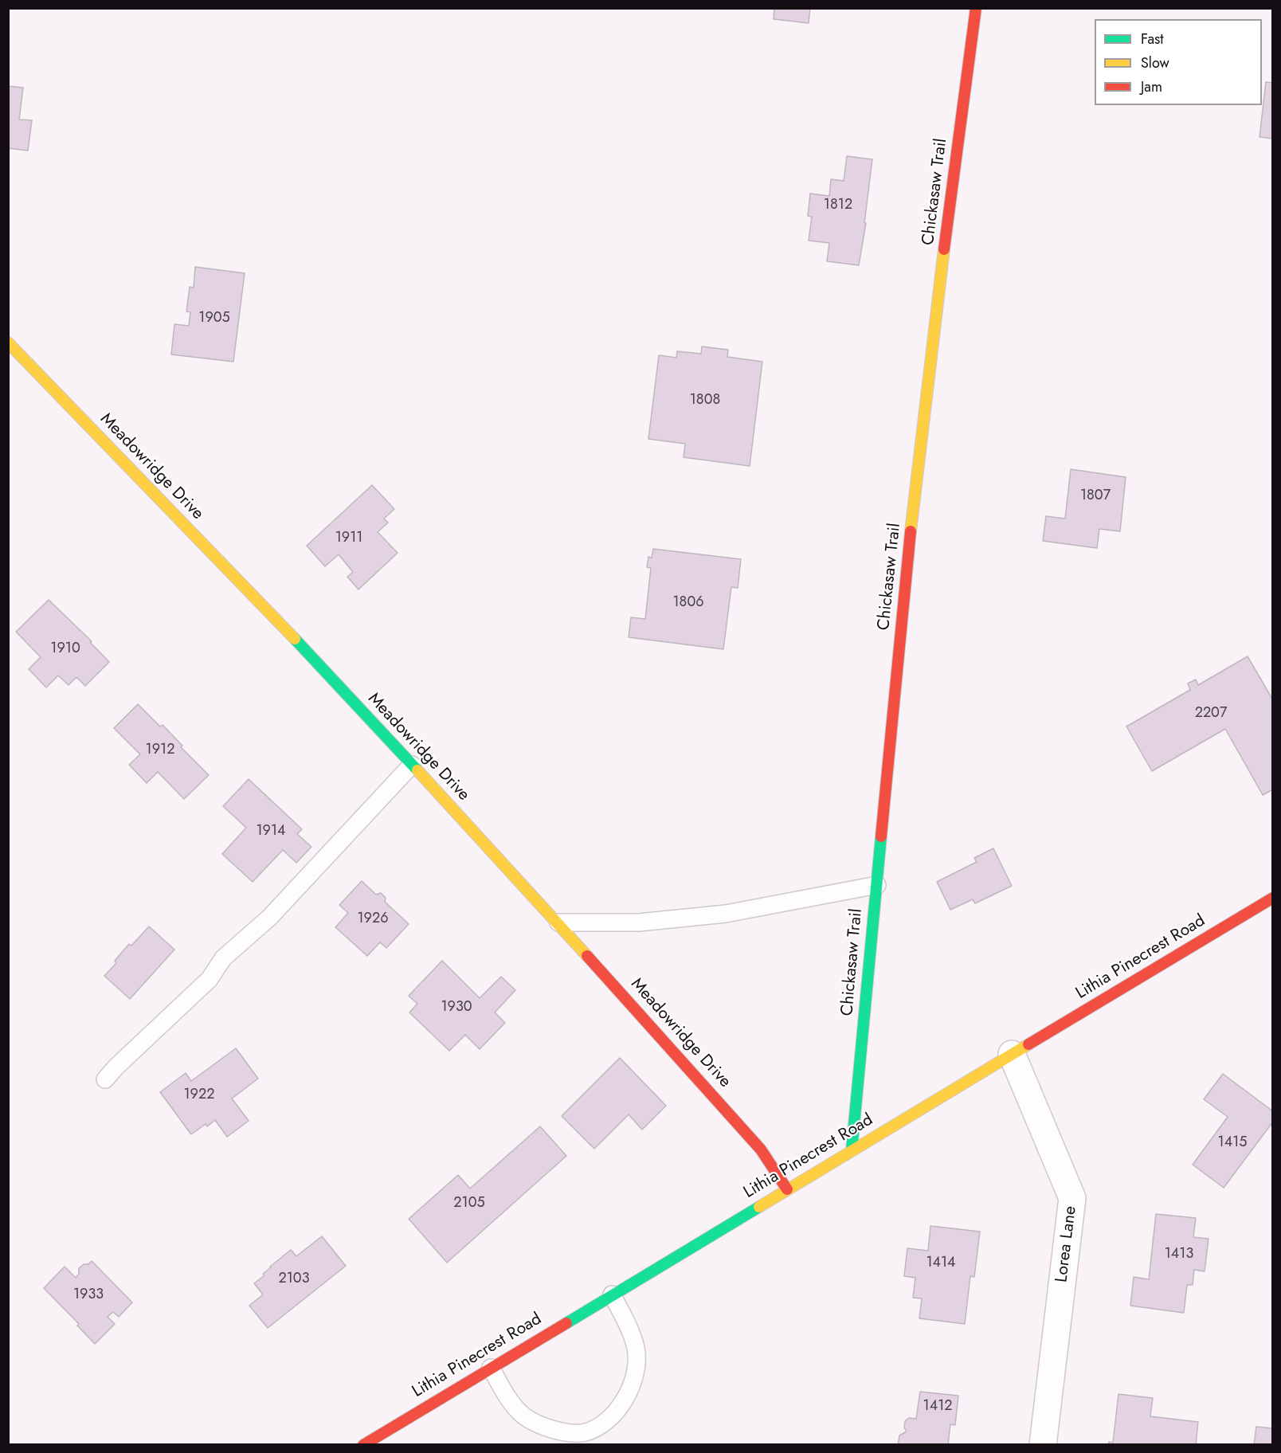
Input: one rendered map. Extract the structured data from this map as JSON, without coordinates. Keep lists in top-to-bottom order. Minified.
{"streets":{"street":["Chickasaw Trail","Meadowridge Drive","Lithia Pinecrest Road","Lorea Lane"]},"crossings":[["Chickasaw Trail","Lithia Pinecrest Road"],["Meadowridge Drive","Lithia Pinecrest Road"],["Lithia Pinecrest Road","Lorea Lane"]],"house_numbers":["1812","1905","1808","1807","1911","1806","1910","2207","1912","1914","1926","1930","1922","1415","2105","1413","1414","2103","1933","1412"],"legend":["Fast","Slow","Jam"]}
